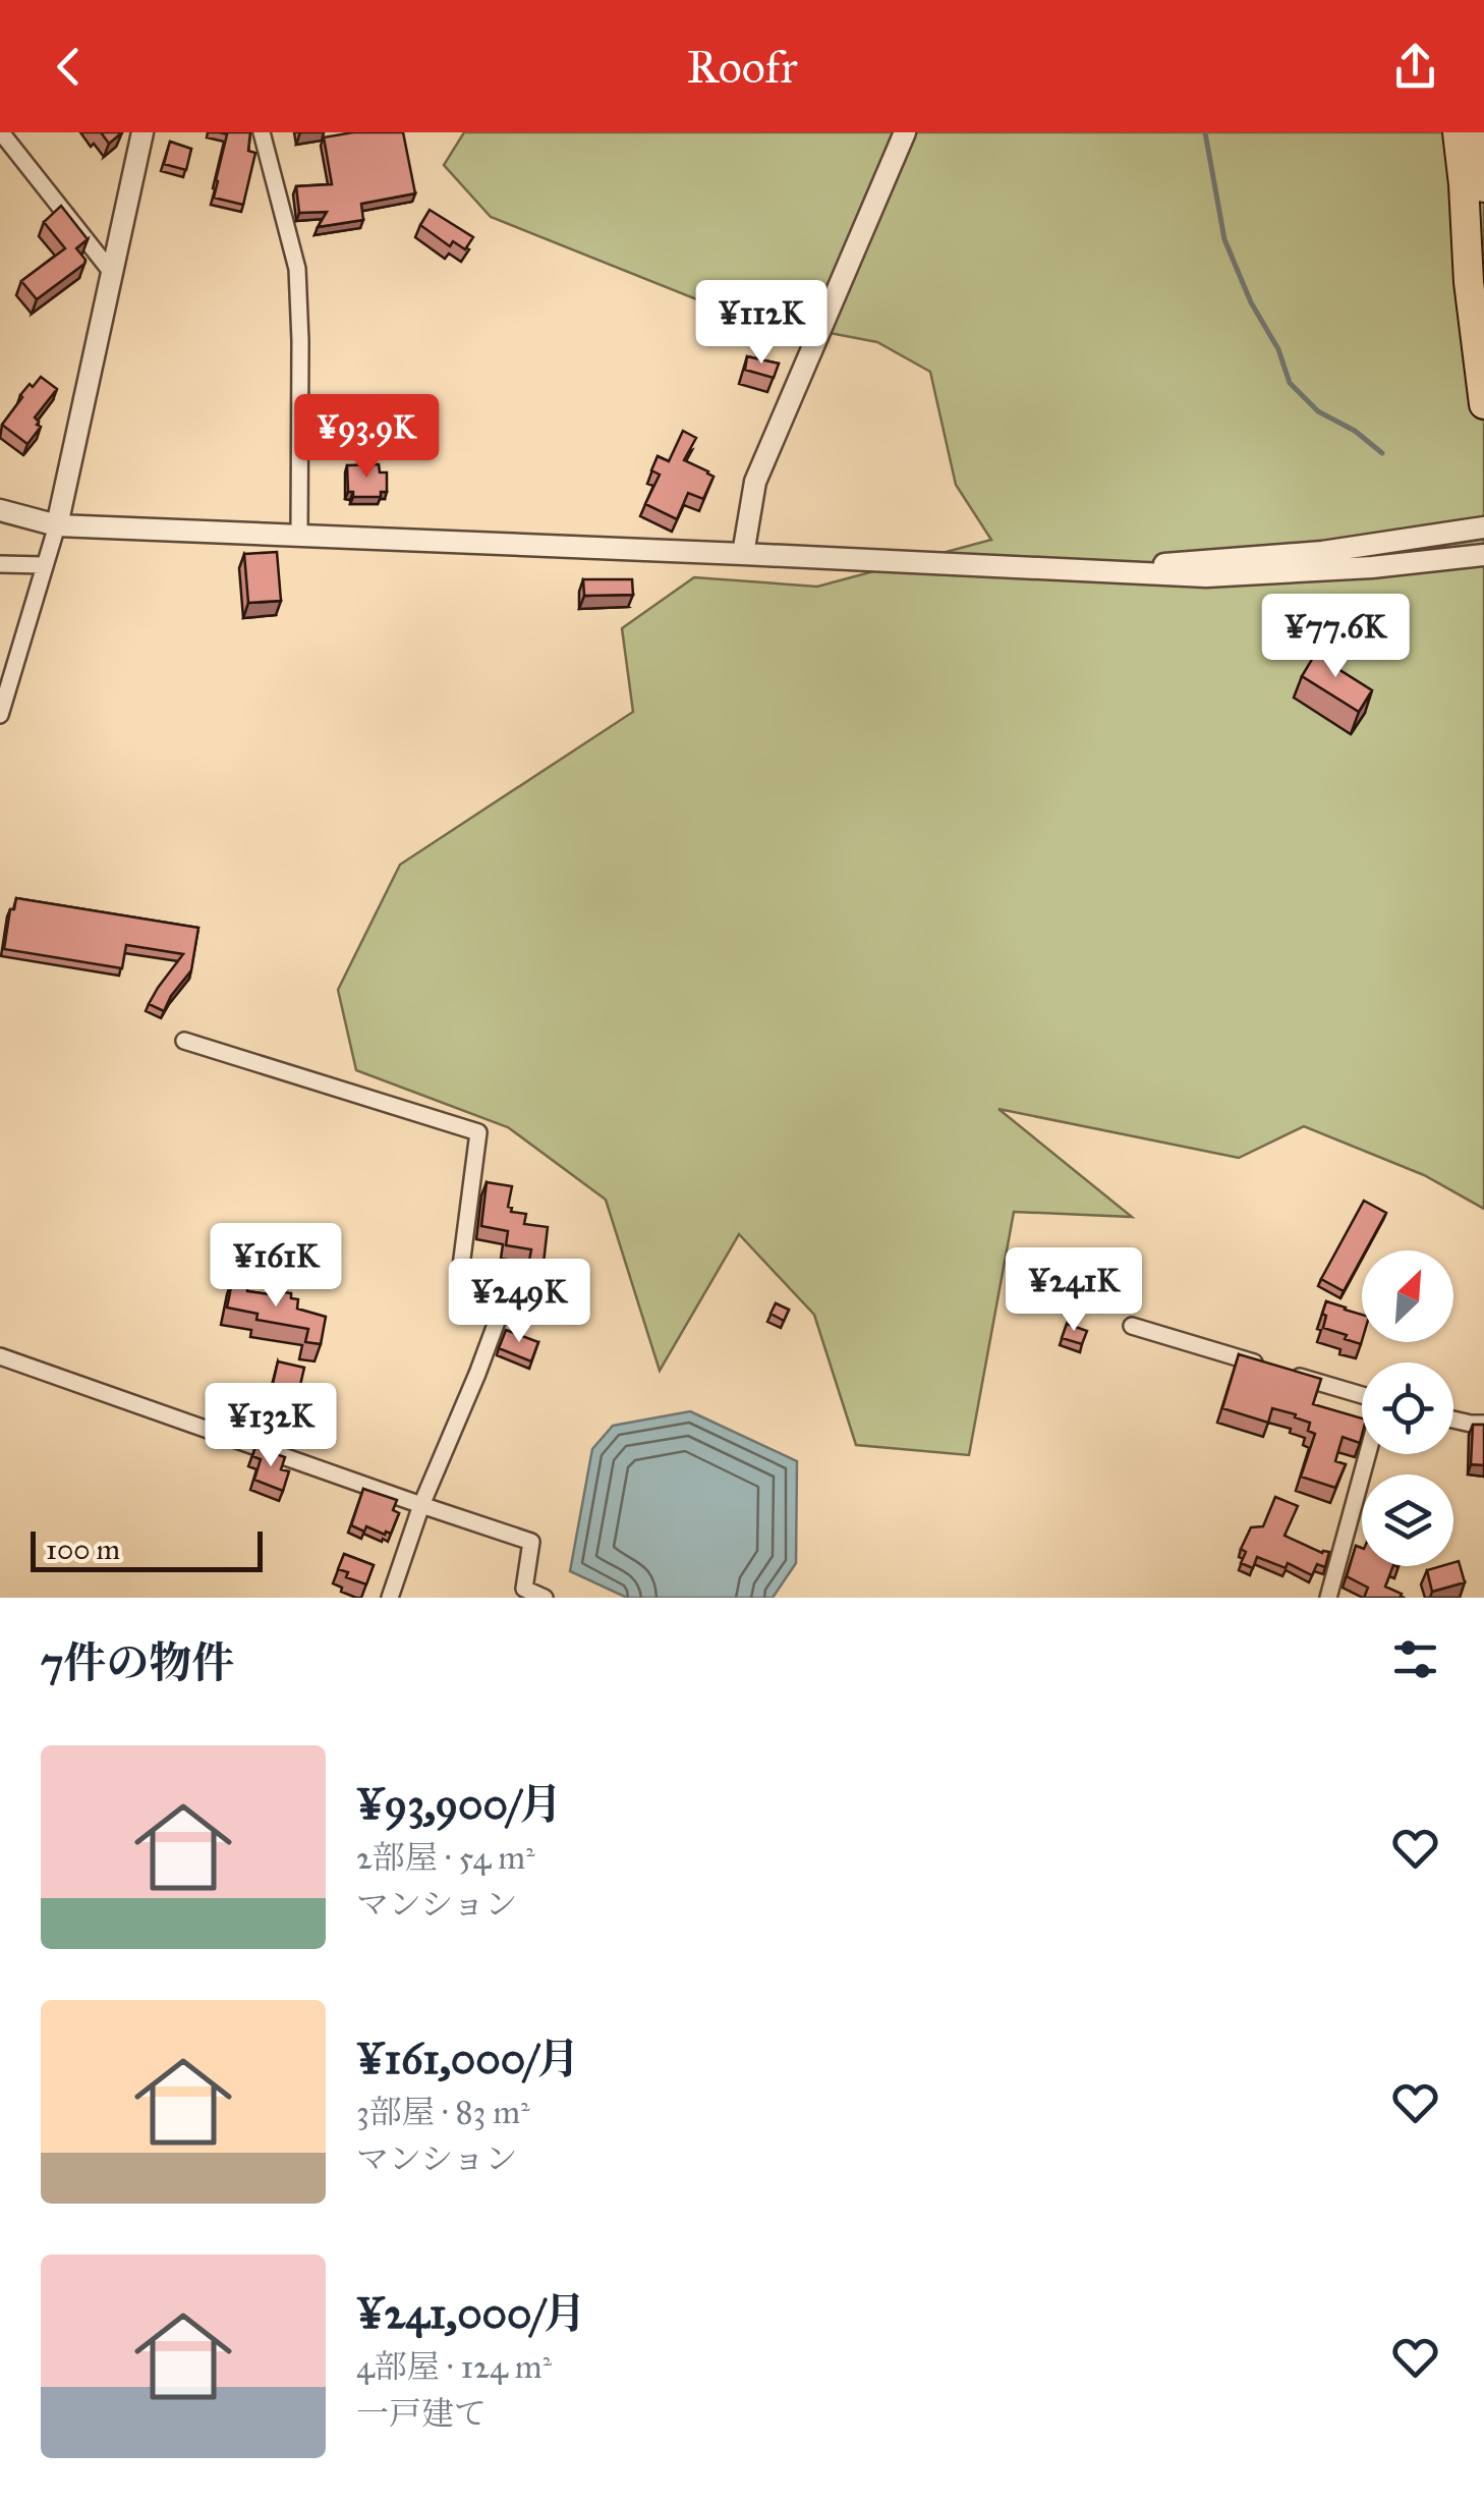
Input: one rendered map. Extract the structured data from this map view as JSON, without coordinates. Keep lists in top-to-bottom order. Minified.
{"scale_bar":"100 m","north":"top right","page":{"header":"Roofr","price":["¥112K","¥93.9K","¥77.6K","¥161K","¥241K","¥249K","¥132K"],"scale":"100 m","heading":"7件の物件","list":[{"name":"¥93,900/月","note":"2部屋 · 54 m² · マンション"},{"name":"¥161,000/月","note":"3部屋 · 83 m² · マンション"},{"name":"¥241,000/月","note":"4部屋 · 124 m² · 一戸建て"}]}}
